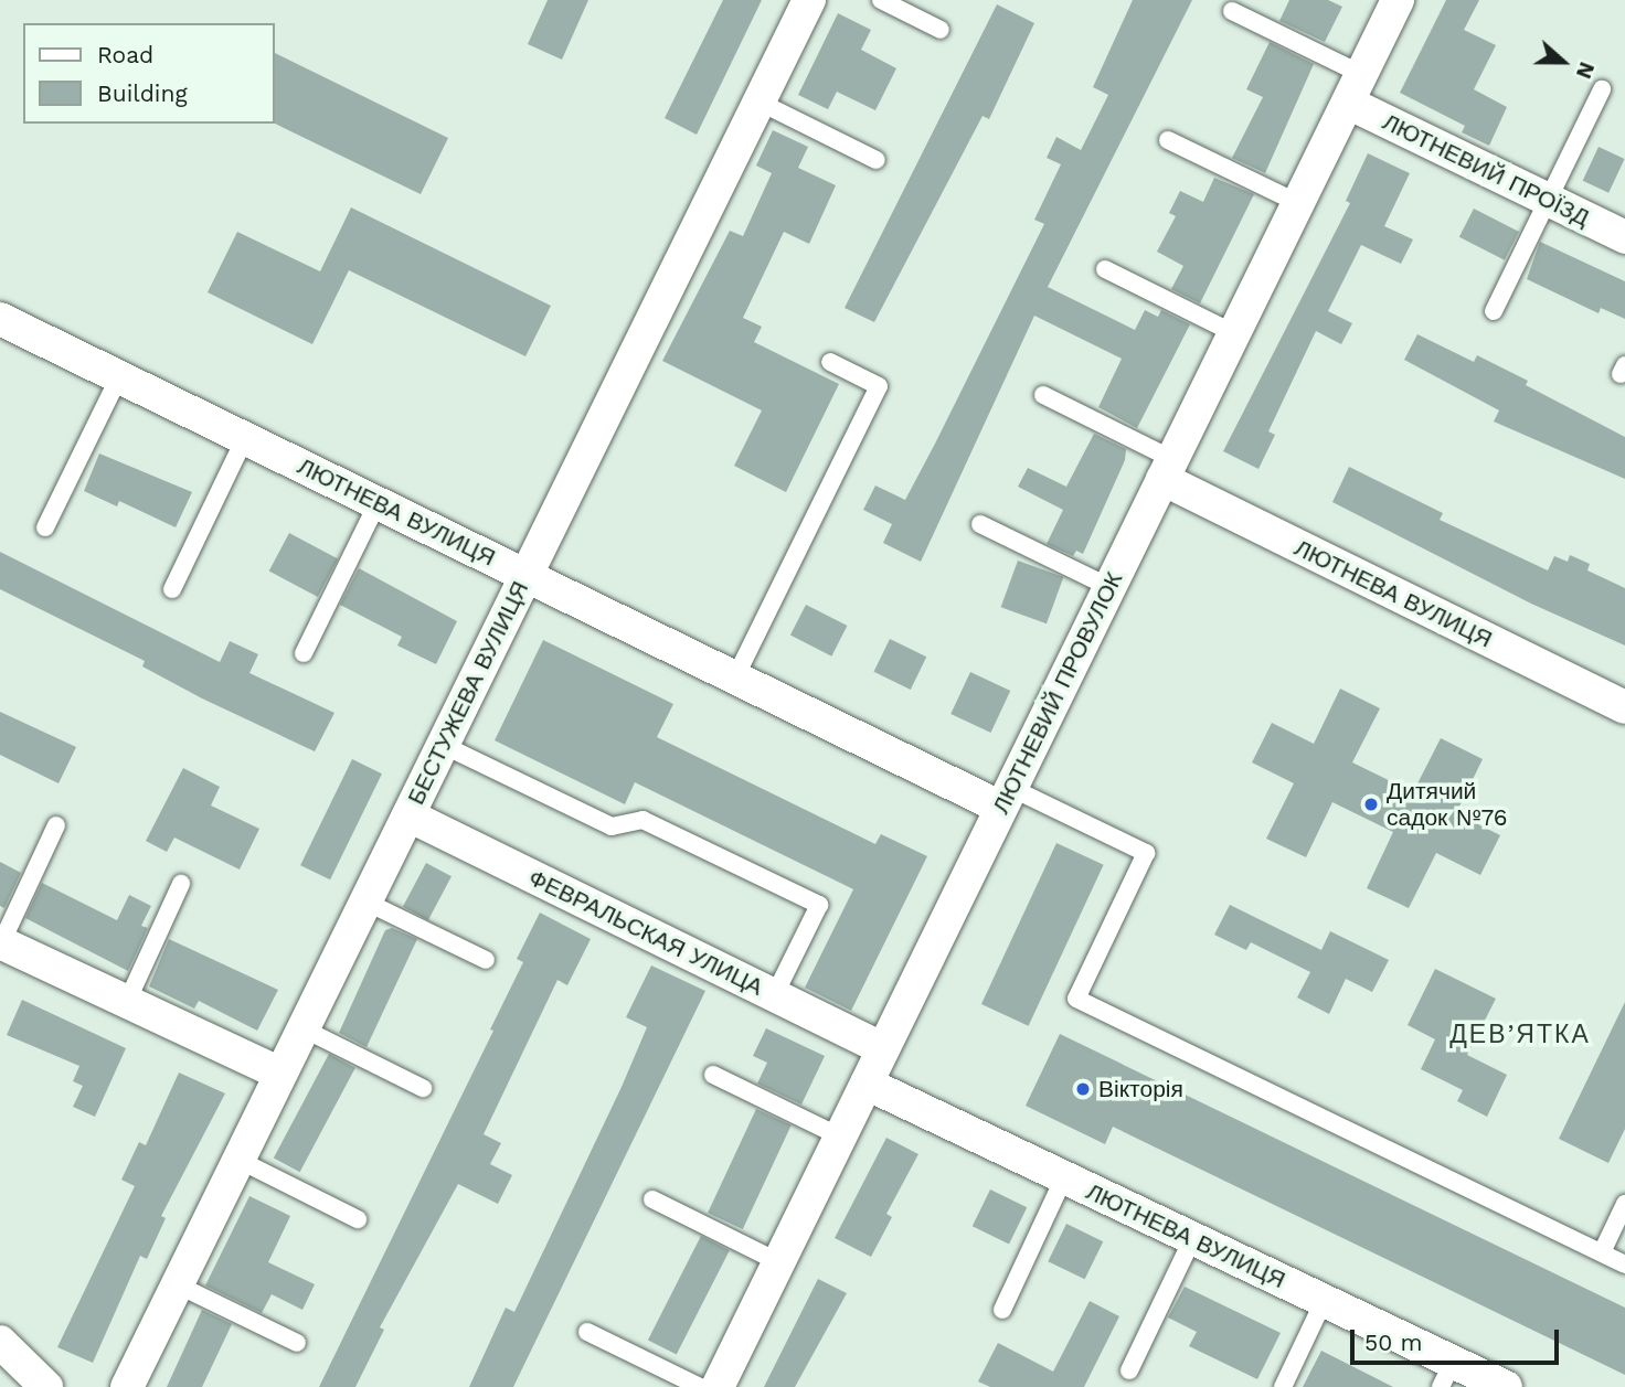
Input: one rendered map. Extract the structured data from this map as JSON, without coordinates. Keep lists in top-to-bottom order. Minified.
{"streets":{"street":["ЛЮТНЕВИЙ ПРОЇЗД","ЛЮТНЕВА ВУЛИЦЯ","БЕСТУЖЕВА ВУЛИЦЯ","ЛЮТНЕВИЙ ПРОВУЛОК","ФЕВРАЛЬСКАЯ УЛИЦА"]},"crossings":[["ЛЮТНЕВИЙ ПРОЇЗД","ЛЮТНЕВИЙ ПРОВУЛОК"],["ЛЮТНЕВА ВУЛИЦЯ","БЕСТУЖЕВА ВУЛИЦЯ"],["ЛЮТНЕВА ВУЛИЦЯ","ЛЮТНЕВИЙ ПРОВУЛОК"],["БЕСТУЖЕВА ВУЛИЦЯ","ФЕВРАЛЬСКАЯ УЛИЦА"],["ЛЮТНЕВИЙ ПРОВУЛОК","ФЕВРАЛЬСКАЯ УЛИЦА"]],"districts":["ДЕВ’ЯТКА"],"places":["Дитячий садок №76","Вікторія"],"legend":["Road","Building"],"scale_bar":"50 m","north":"right"}
